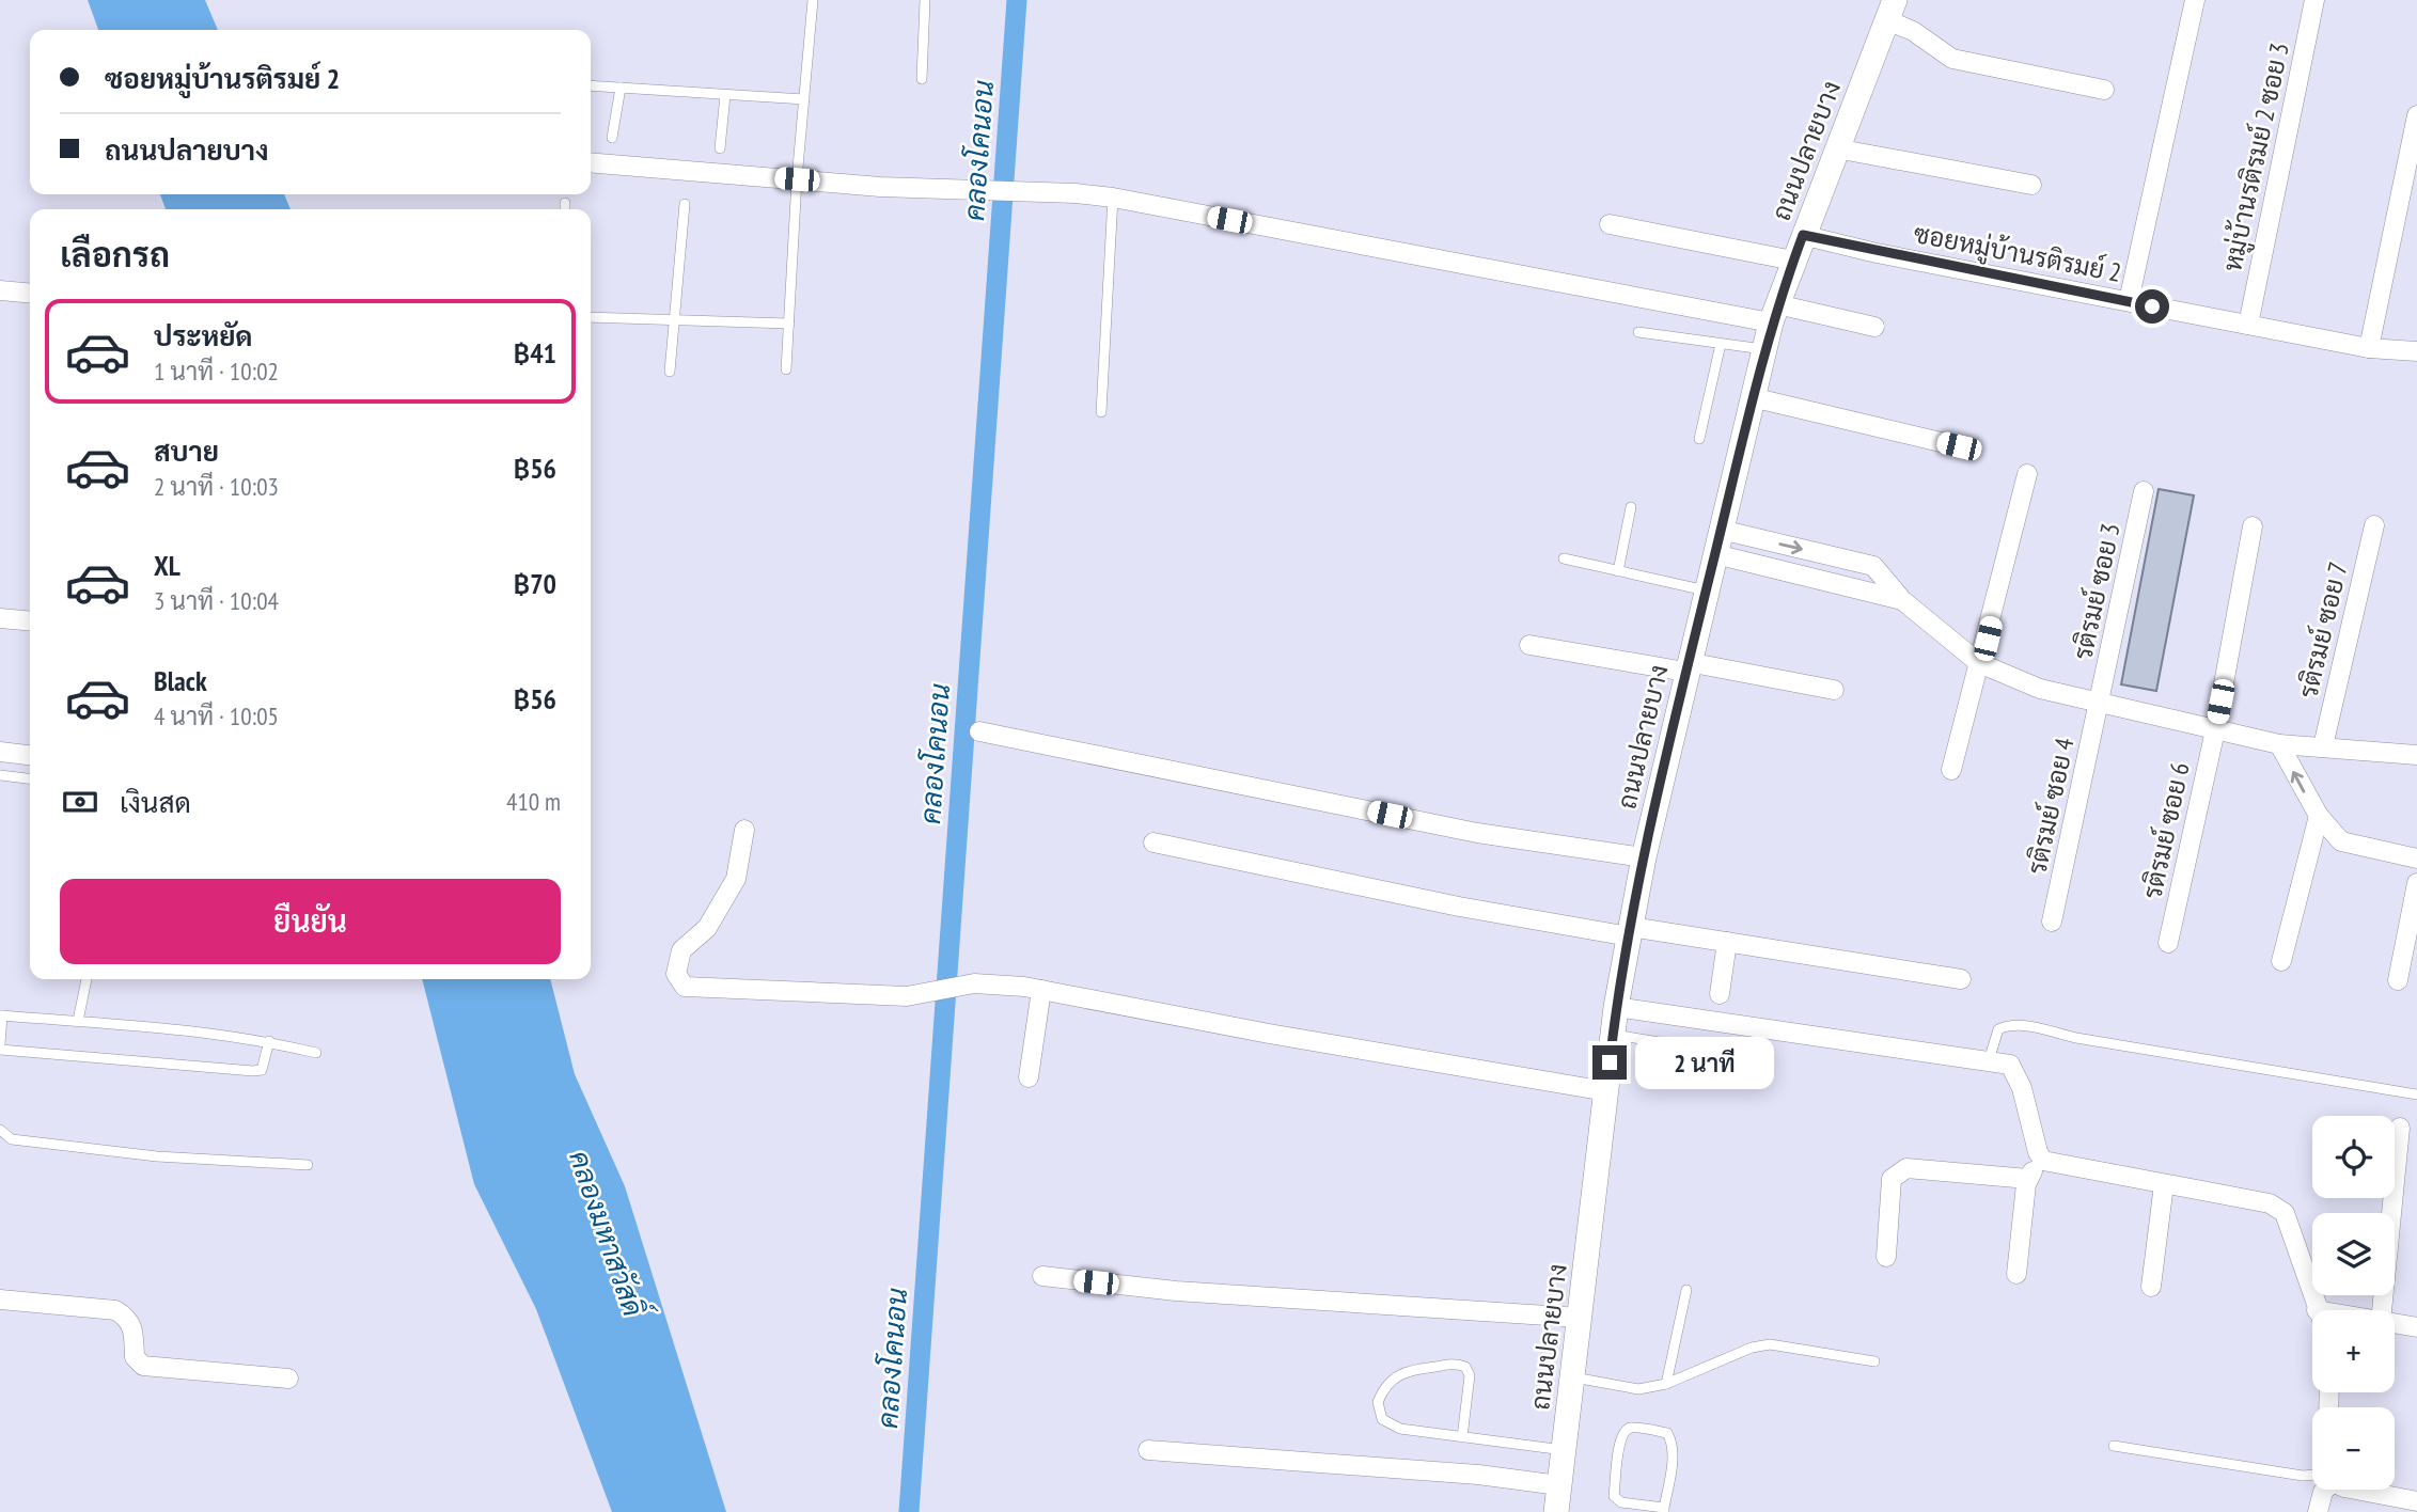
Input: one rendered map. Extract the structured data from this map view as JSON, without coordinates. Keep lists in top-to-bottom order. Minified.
{"streets":{"street":["ถนนปลายบาง","หมู่บ้านรติรมย์ 2 ซอย 3","ซอยหมู่บ้านรติรมย์ 2","รติรมย์ ซอย 3","รติรมย์ ซอย 7","รติรมย์ ซอย 4","รติรมย์ ซอย 6"]},"crossings":[["ถนนปลายบาง","ซอยหมู่บ้านรติรมย์ 2"],["หมู่บ้านรติรมย์ 2 ซอย 3","ซอยหมู่บ้านรติรมย์ 2"],["รติรมย์ ซอย 3","รติรมย์ ซอย 4"]],"water":["คลองโคนอน","คลองมหาสวัสดิ์"],"page":{"banner":["ซอยหมู่บ้านรติรมย์ 2","ถนนปลายบาง"],"heading":"เลือกรถ","list":[{"name":"ประหยัด","note":"1 นาที · 10:02","value":"฿41"},{"name":"สบาย","note":"2 นาที · 10:03","value":"฿56"},{"name":"XL","note":"3 นาที · 10:04","value":"฿70"},{"name":"Black","note":"4 นาที · 10:05","value":"฿56"}],"pay":["เงินสด","410 m"],"buttons":"ยืนยัน","bubble":"2 นาที","map_buttons":["+","−"]}}
